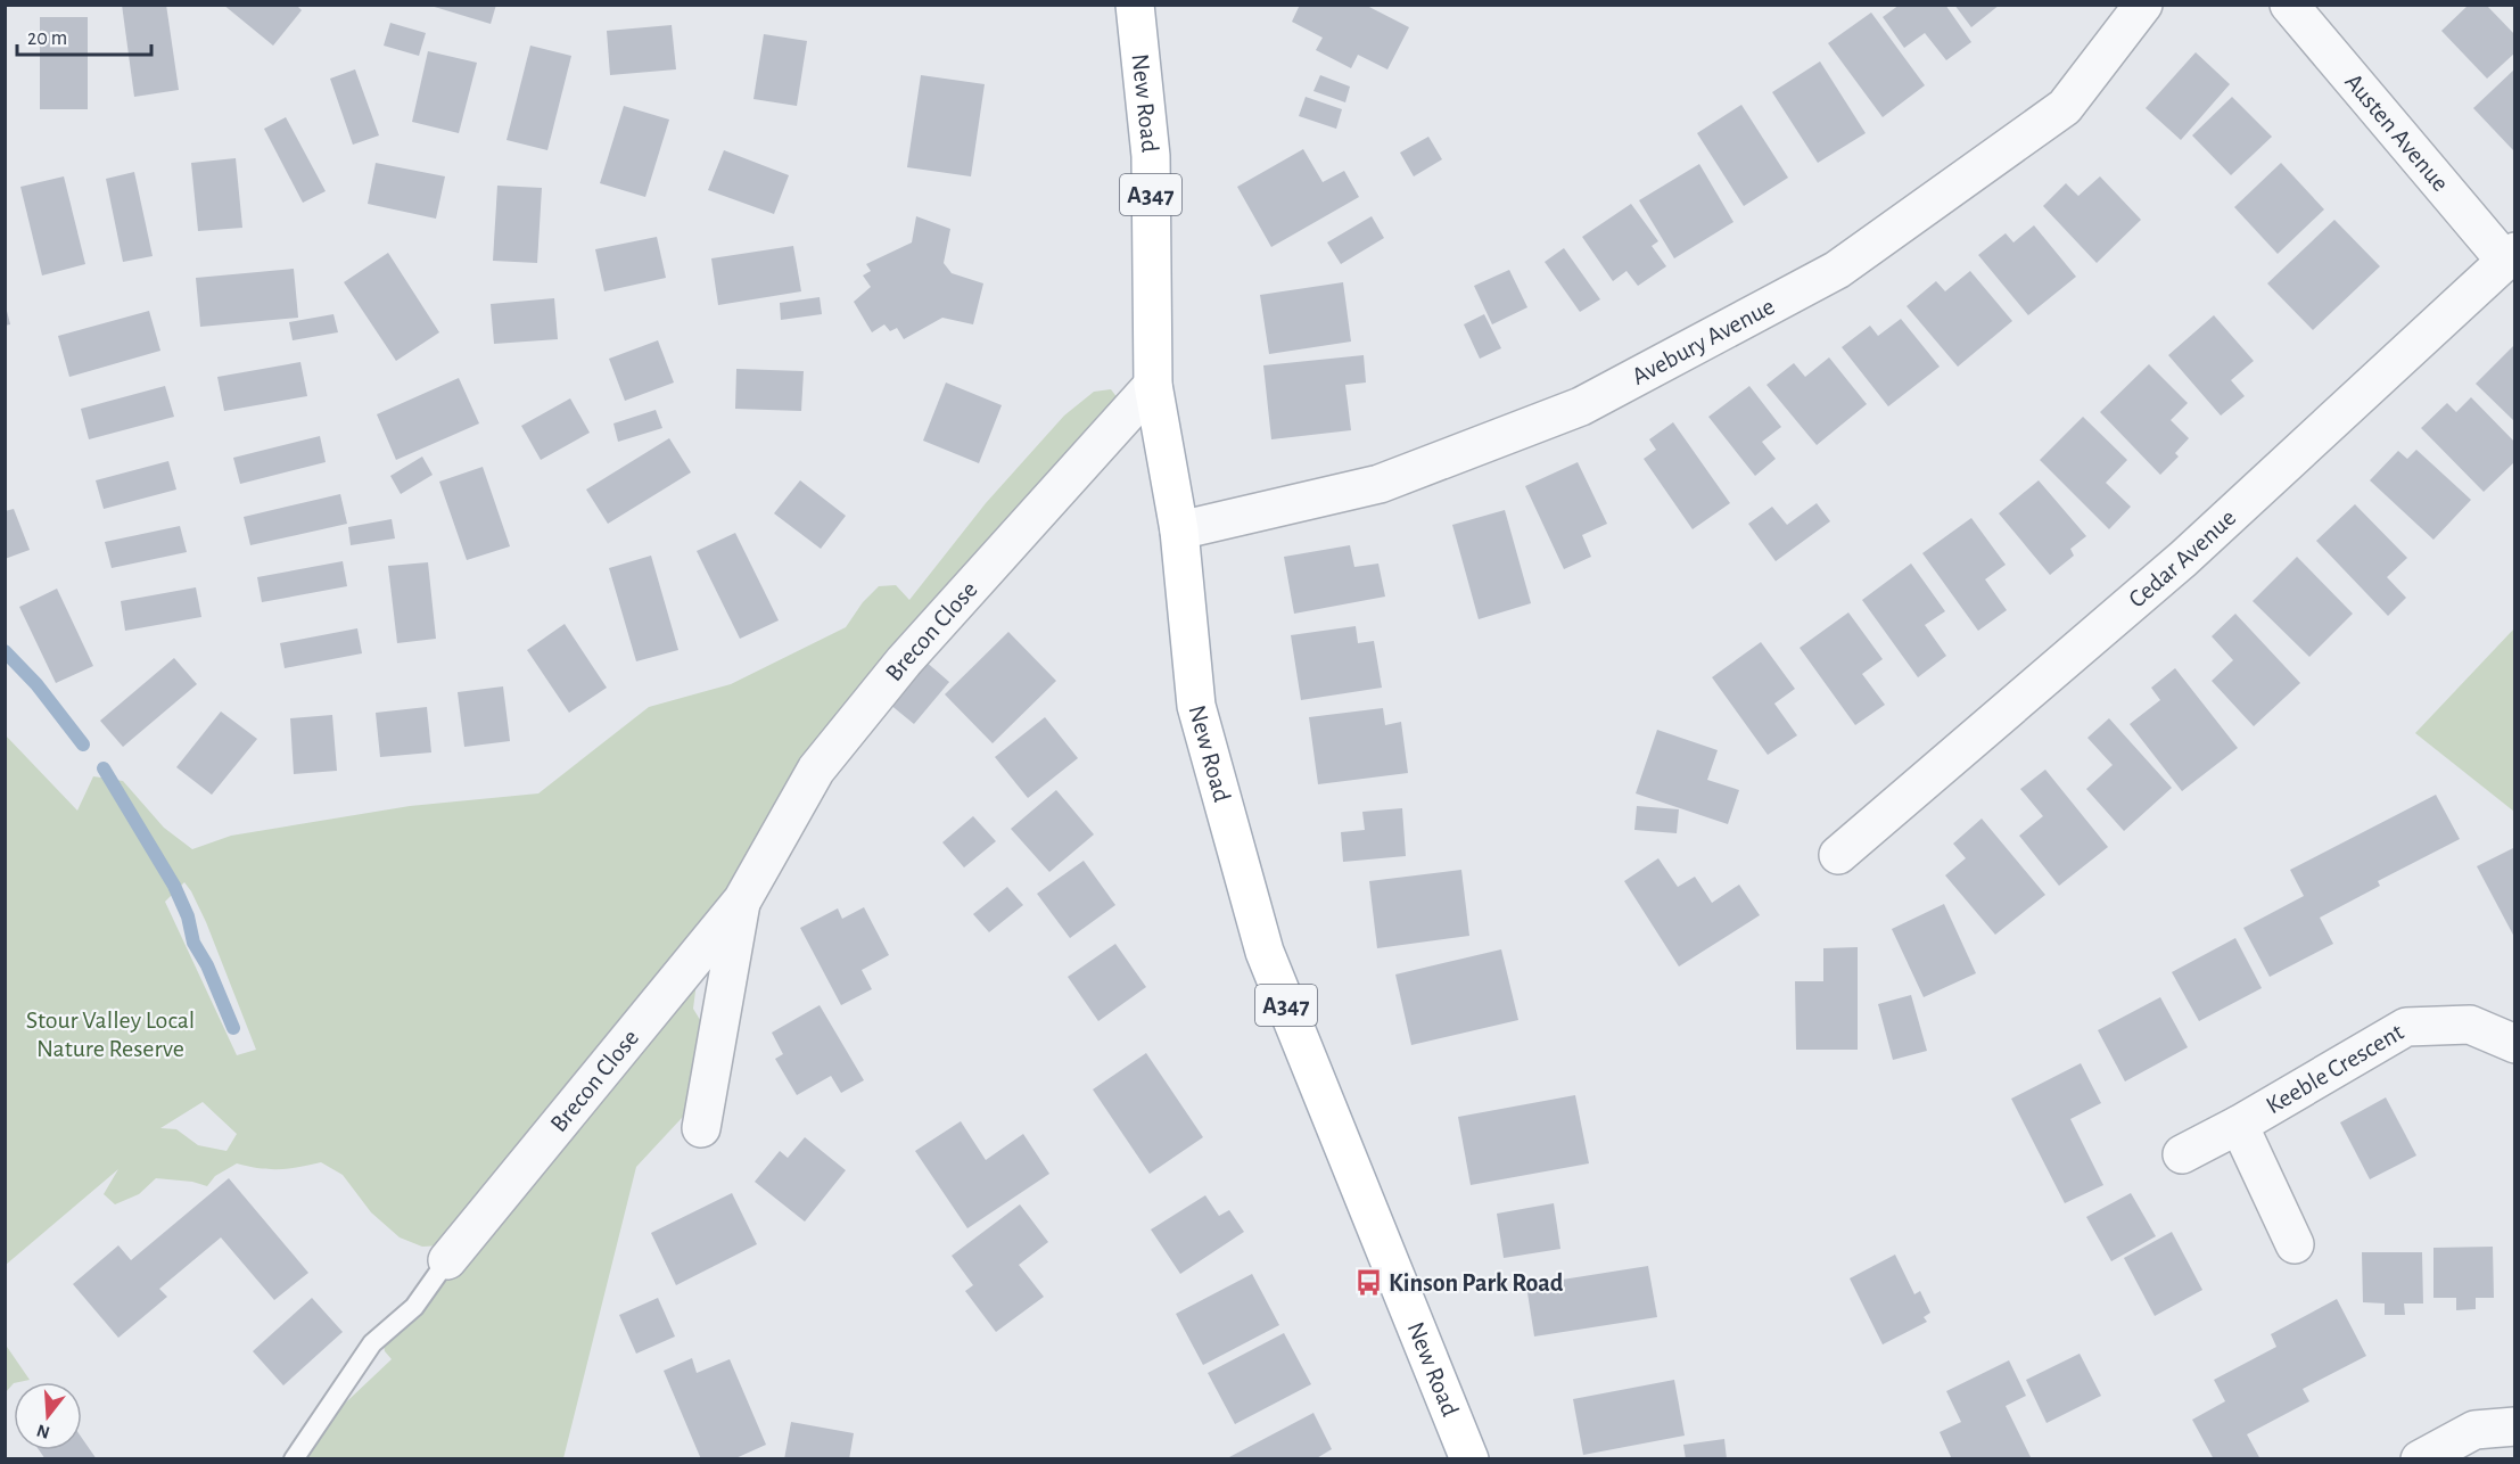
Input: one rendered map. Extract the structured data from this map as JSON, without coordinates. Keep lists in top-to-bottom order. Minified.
{"streets":{"main road":["New Road","A347"],"street":["Austen Avenue","Avebury Avenue","Cedar Avenue","Brecon Close","Keeble Crescent"]},"crossings":[["New Road","Avebury Avenue"],["New Road","Brecon Close"],["Austen Avenue","Cedar Avenue"]],"parks":["Stour Valley Local Nature Reserve"],"places":{"bus stop":["Kinson Park Road"]},"scale_bar":"20 m","north":"bottom"}
